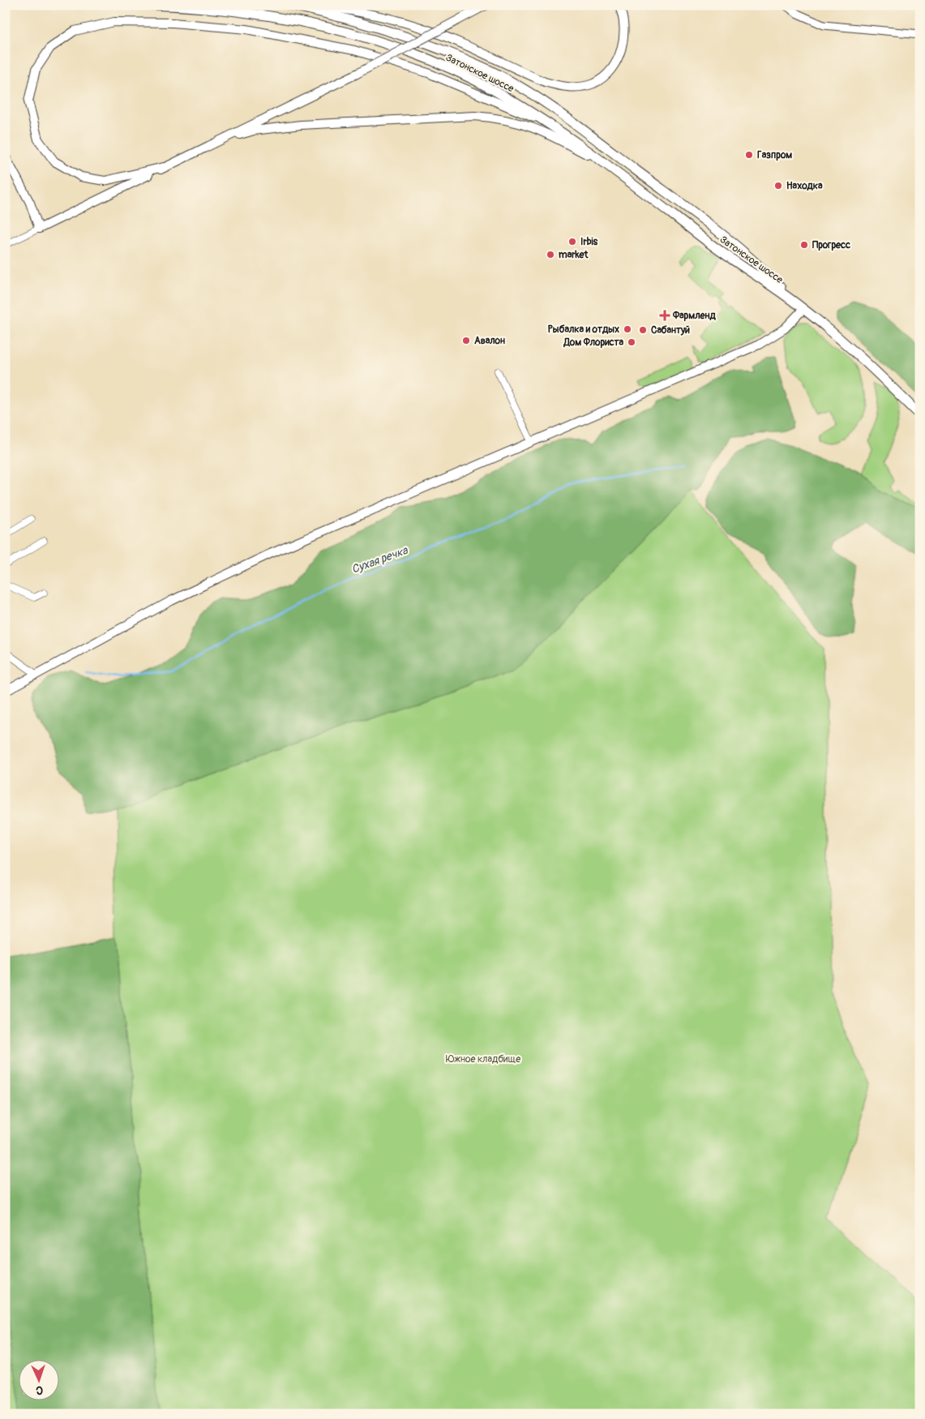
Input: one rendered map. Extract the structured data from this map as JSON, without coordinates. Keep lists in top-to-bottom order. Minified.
{"streets":{"main road":["Затонское шоссе"]},"water":["Сухая речка"],"parks":["Южное кладбище"],"places":{"other":["Газпром","Находка","Irbis","Прогресс","market","Рыбалка и отдых","Сабантуй","Авалон","Дом Флориста"],"health":["Фармленд"]},"north":"bottom"}
